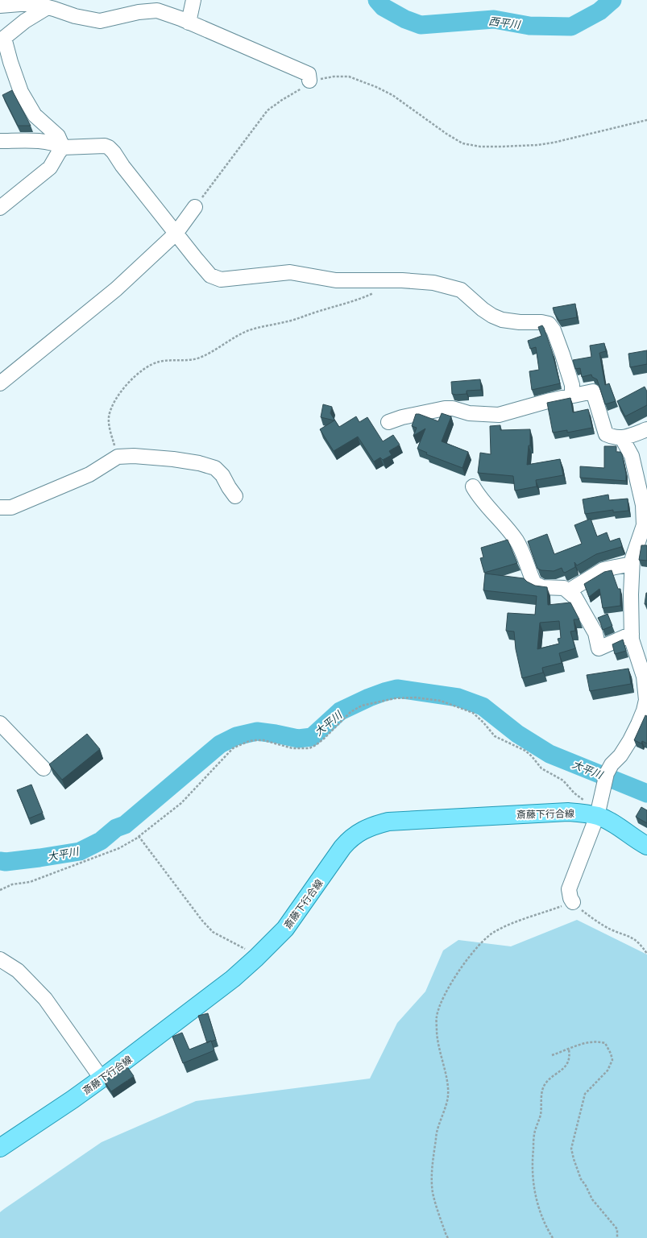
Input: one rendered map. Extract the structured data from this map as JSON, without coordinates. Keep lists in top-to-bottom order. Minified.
{"streets":{"main road":["斎藤下行合線"]},"water":["西平川","大平川"]}
